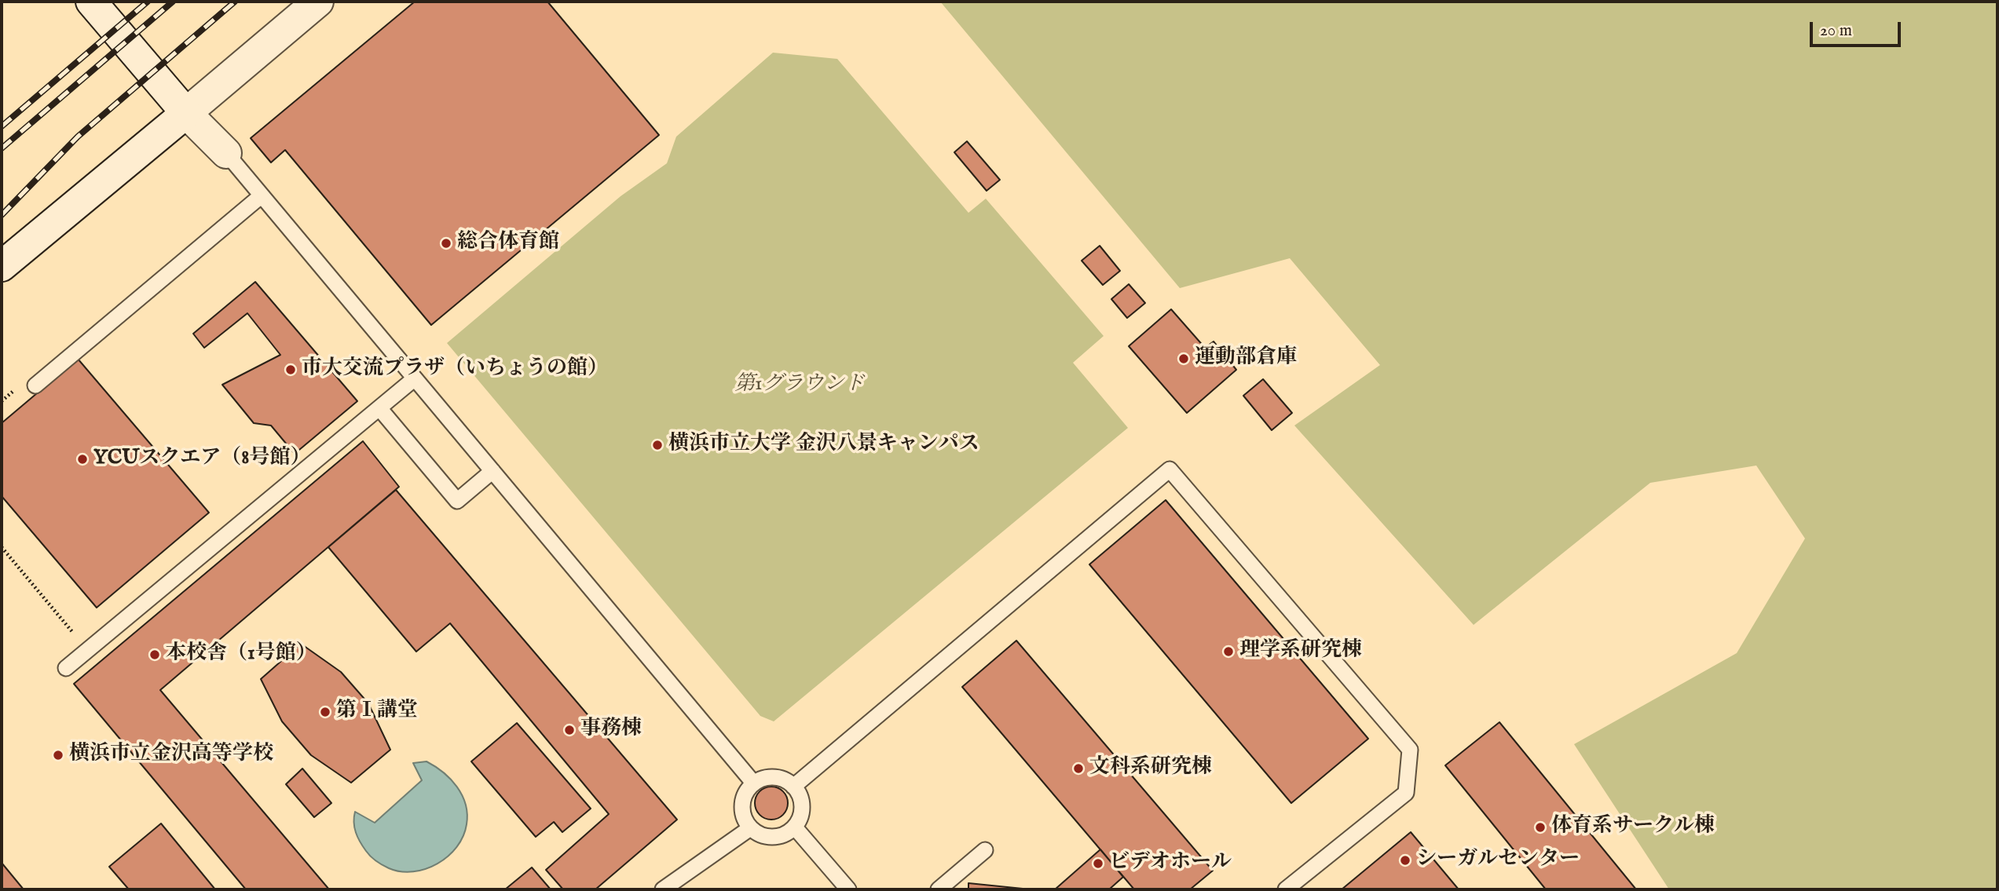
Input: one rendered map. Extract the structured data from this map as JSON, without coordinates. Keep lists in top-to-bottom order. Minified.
{"parks":["第1グラウンド"],"places":["総合体育館","運動部倉庫","市大交流プラザ（いちょうの館）","横浜市立大学 金沢八景キャンパス","YCUスクエア（8号館）","理学系研究棟","本校舎（1号館）","第Ⅰ講堂","事務棟","横浜市立金沢高等学校","文科系研究棟","体育系サークル棟","シーガルセンター","ビデオホール"],"scale_bar":"20 m"}
